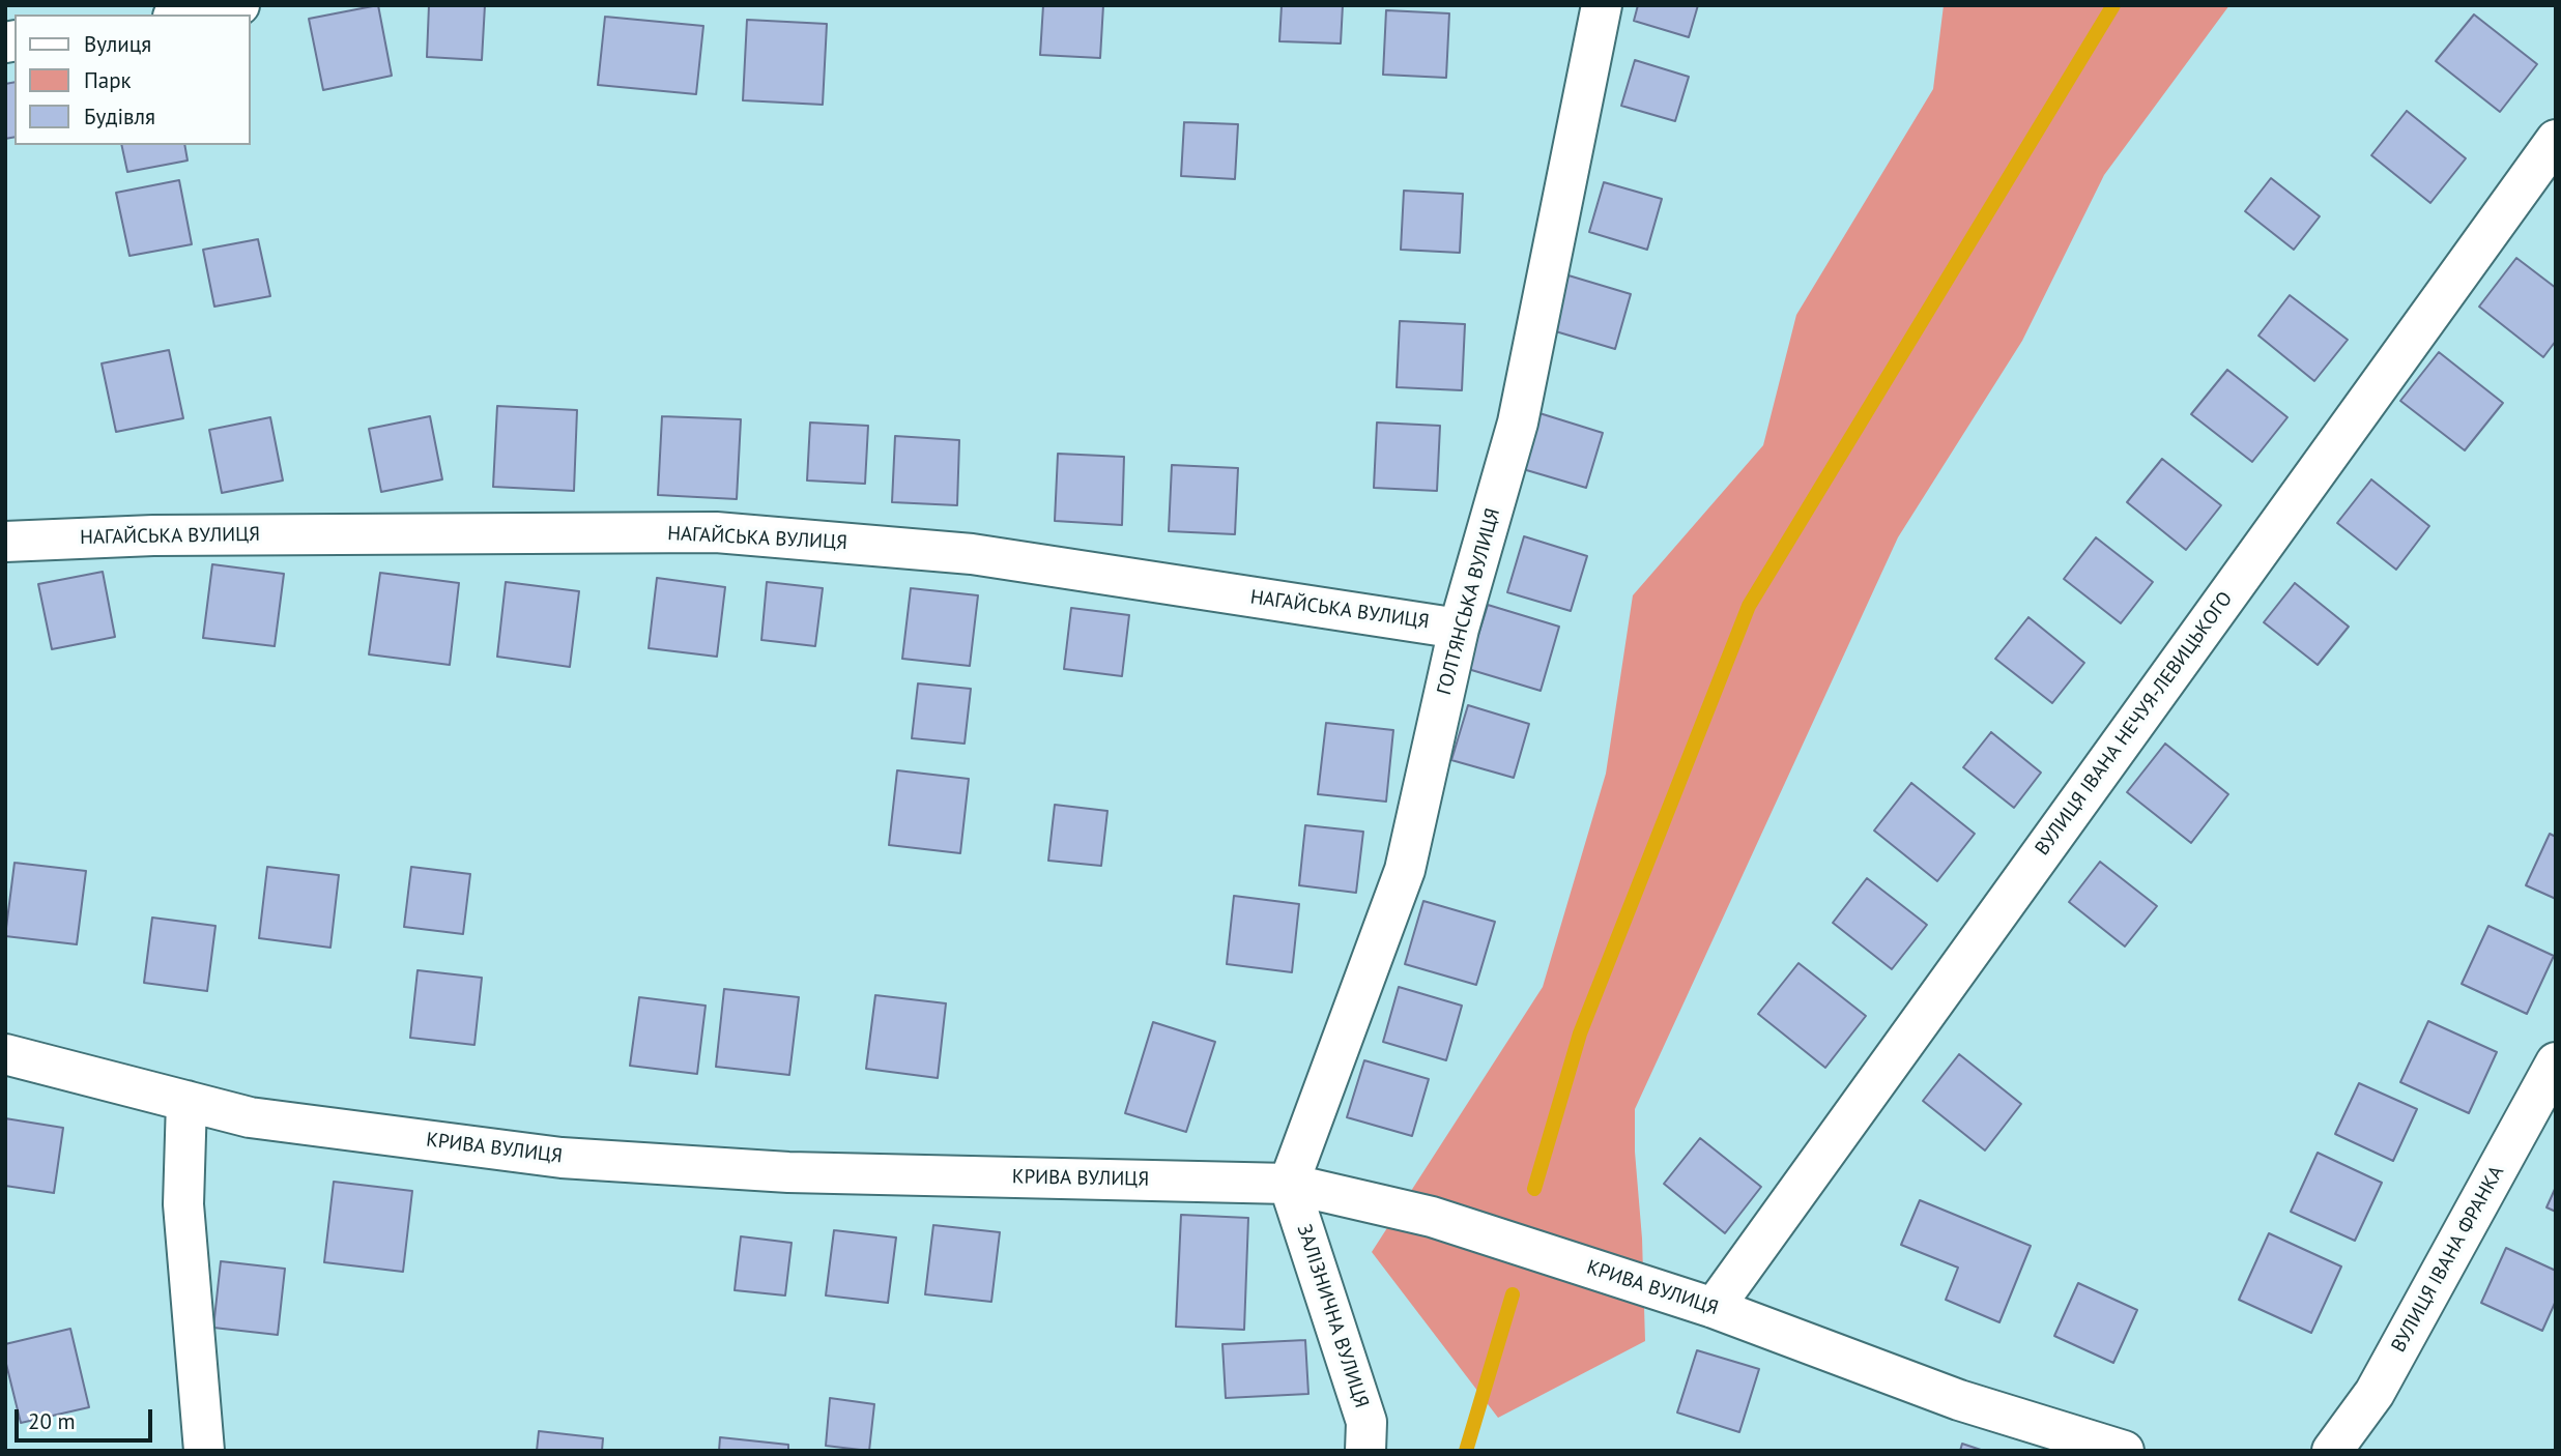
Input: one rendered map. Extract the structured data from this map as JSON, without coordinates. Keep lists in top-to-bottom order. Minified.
{"streets":{"street":["НАГАЙСЬКА ВУЛИЦЯ","ГОЛТЯНСЬКА ВУЛИЦЯ","ВУЛИЦЯ ІВАНА НЕЧУЯ-ЛЕВИЦЬКОГО","КРИВА ВУЛИЦЯ","ВУЛИЦЯ ІВАНА ФРАНКА","ЗАЛІЗНИЧНА ВУЛИЦЯ"]},"crossings":[["НАГАЙСЬКА ВУЛИЦЯ","ГОЛТЯНСЬКА ВУЛИЦЯ"],["ГОЛТЯНСЬКА ВУЛИЦЯ","КРИВА ВУЛИЦЯ"],["ГОЛТЯНСЬКА ВУЛИЦЯ","ЗАЛІЗНИЧНА ВУЛИЦЯ"],["ВУЛИЦЯ ІВАНА НЕЧУЯ-ЛЕВИЦЬКОГО","КРИВА ВУЛИЦЯ"],["КРИВА ВУЛИЦЯ","ЗАЛІЗНИЧНА ВУЛИЦЯ"]],"legend":["Вулиця","Парк","Будівля"],"scale_bar":"20 m"}
